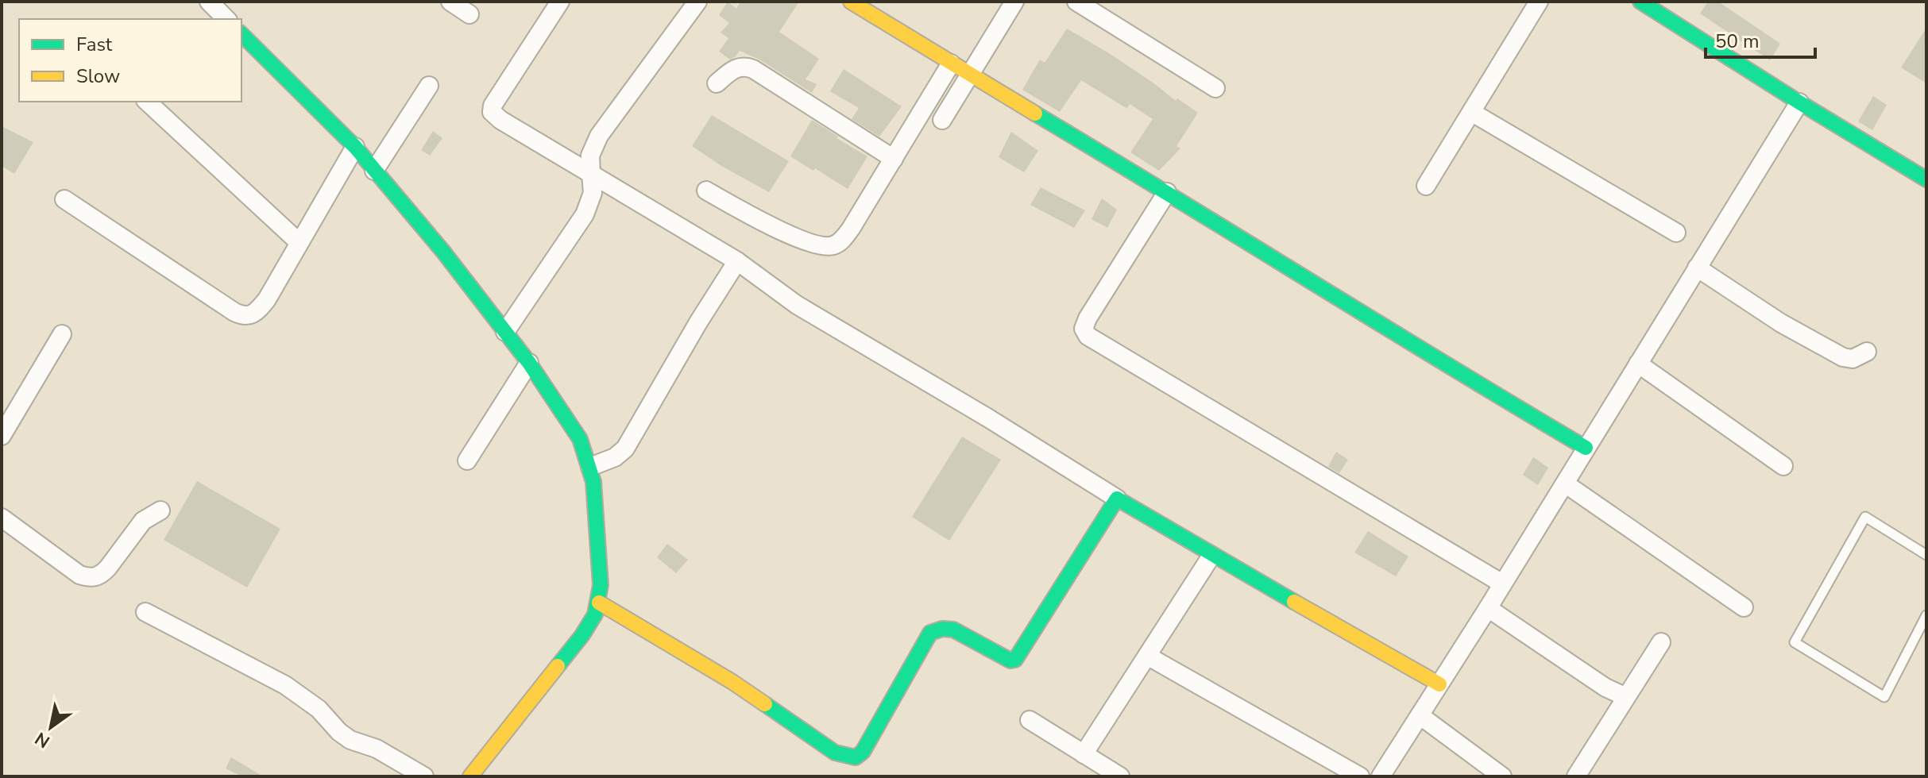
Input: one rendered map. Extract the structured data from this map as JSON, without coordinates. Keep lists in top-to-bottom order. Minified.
{"legend":["Fast","Slow"],"scale_bar":"50 m","north":"bottom left"}
